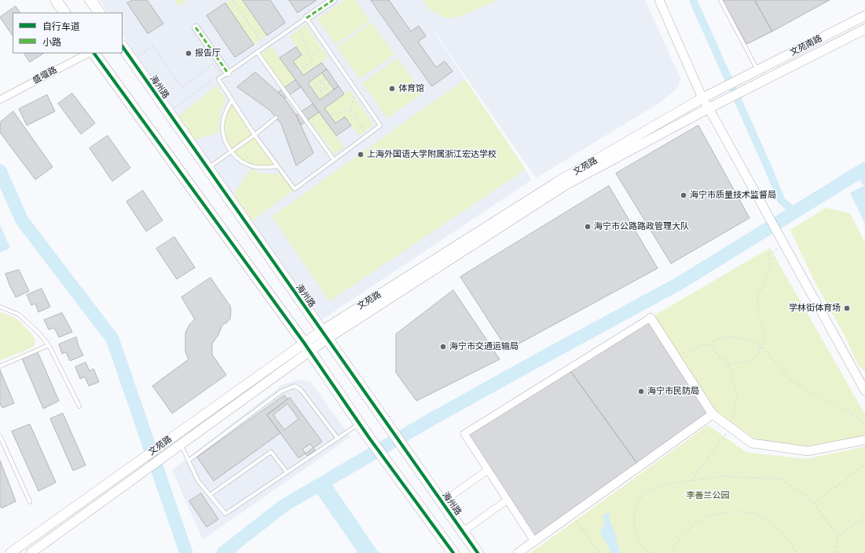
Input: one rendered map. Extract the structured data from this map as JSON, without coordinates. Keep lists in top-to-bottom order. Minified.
{"streets":{"main road":["文苑南路","海州路","文苑路"],"street":["盛堰路"]},"crossings":[["文苑南路","文苑路"],["海州路","文苑路"]],"parks":["李善兰公园"],"places":["报告厅","体育馆","上海外国语大学附属浙江宏达学校","海宁市质量技术监督局","海宁市公路路政管理大队","学林街体育场","海宁市交通运输局","海宁市民防局"],"legend":["自行车道","小路"]}
